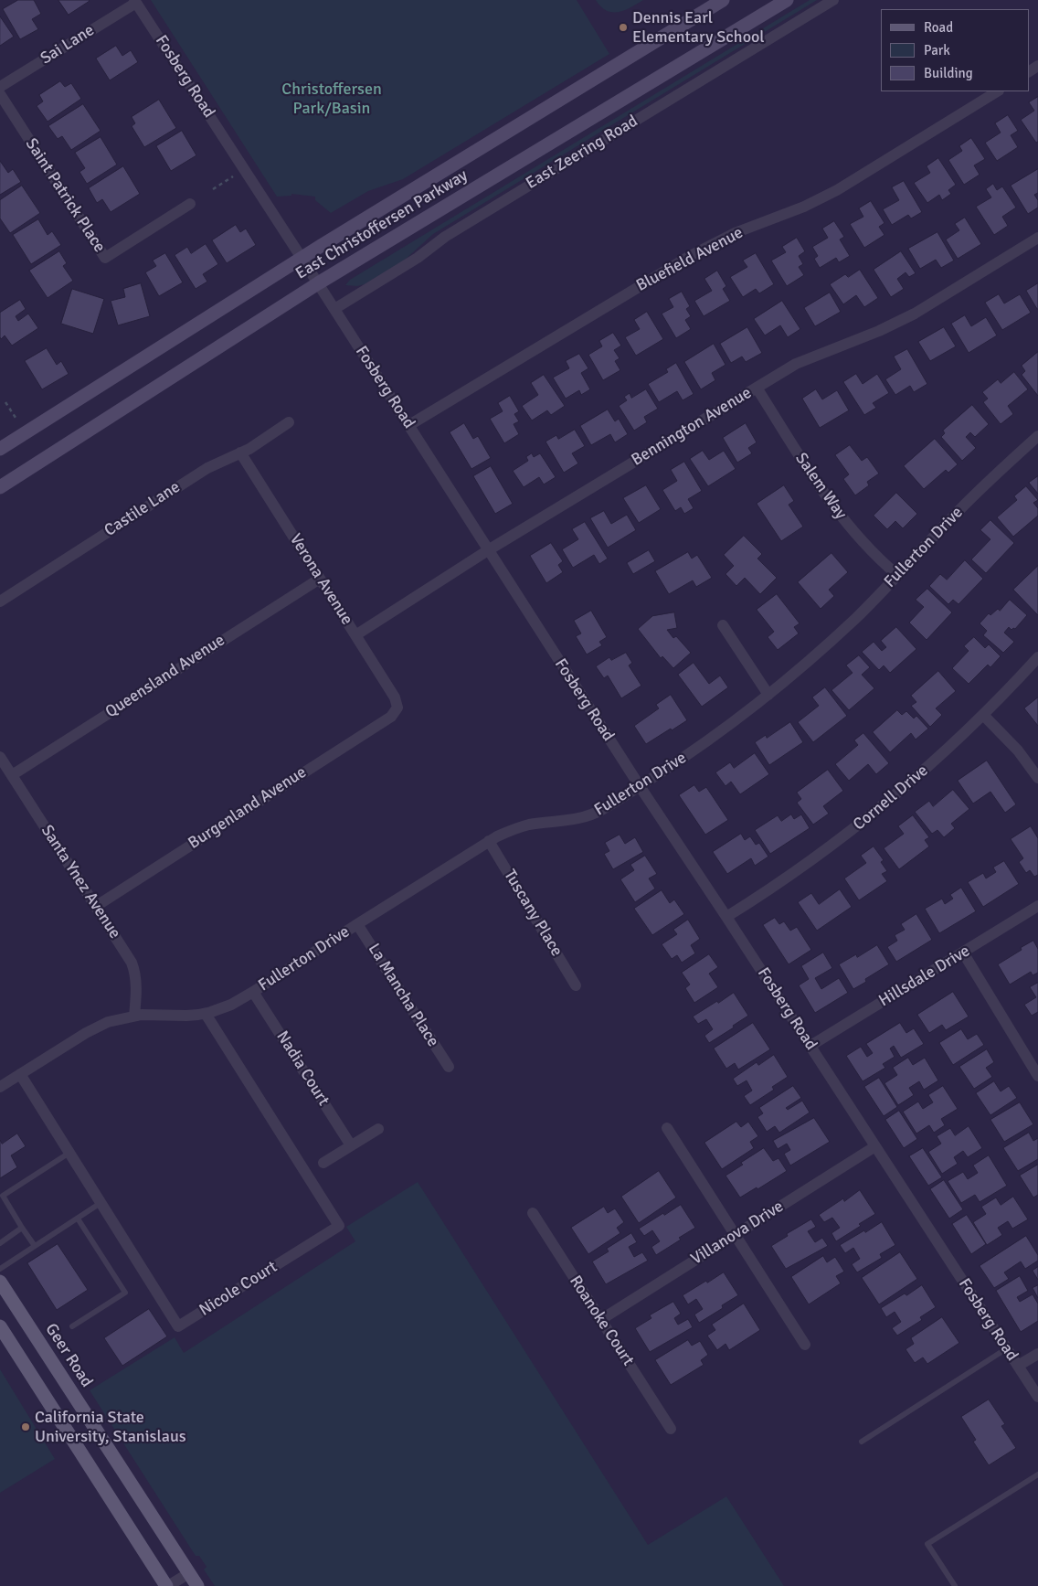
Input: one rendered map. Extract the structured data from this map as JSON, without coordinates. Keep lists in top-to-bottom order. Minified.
{"streets":{"main road":["Geer Road"],"street":["Sai Lane","Fosberg Road","East Zeering Road","Saint Patrick Place","East Christoffersen Parkway","Bluefield Avenue","Bennington Avenue","Salem Way","Castile Lane","Fullerton Drive","Verona Avenue","Queensland Avenue","Cornell Drive","Burgenland Avenue","Santa Ynez Avenue","Tuscany Place","Hillsdale Drive","La Mancha Place","Nadia Court","Villanova Drive","Nicole Court","Roanoke Court"]},"crossings":[["Sai Lane","Fosberg Road"],["Fosberg Road","East Zeering Road"],["Fosberg Road","East Christoffersen Parkway"],["Fosberg Road","Bluefield Avenue"],["Fosberg Road","Bennington Avenue"],["Fosberg Road","Fullerton Drive"],["Fosberg Road","Cornell Drive"],["Fosberg Road","Hillsdale Drive"],["Fosberg Road","Villanova Drive"],["Bennington Avenue","Salem Way"],["Bennington Avenue","Verona Avenue"],["Salem Way","Fullerton Drive"],["Castile Lane","Verona Avenue"],["Fullerton Drive","Santa Ynez Avenue"],["Fullerton Drive","Tuscany Place"],["Fullerton Drive","La Mancha Place"],["Fullerton Drive","Nadia Court"],["Fullerton Drive","Nicole Court"],["Verona Avenue","Queensland Avenue"],["Verona Avenue","Burgenland Avenue"],["Queensland Avenue","Santa Ynez Avenue"],["Burgenland Avenue","Santa Ynez Avenue"],["Villanova Drive","Roanoke Court"]],"parks":["Christoffersen Park/Basin"],"places":["Dennis Earl Elementary School","California State University, Stanislaus"],"legend":["Road","Park","Building"]}
